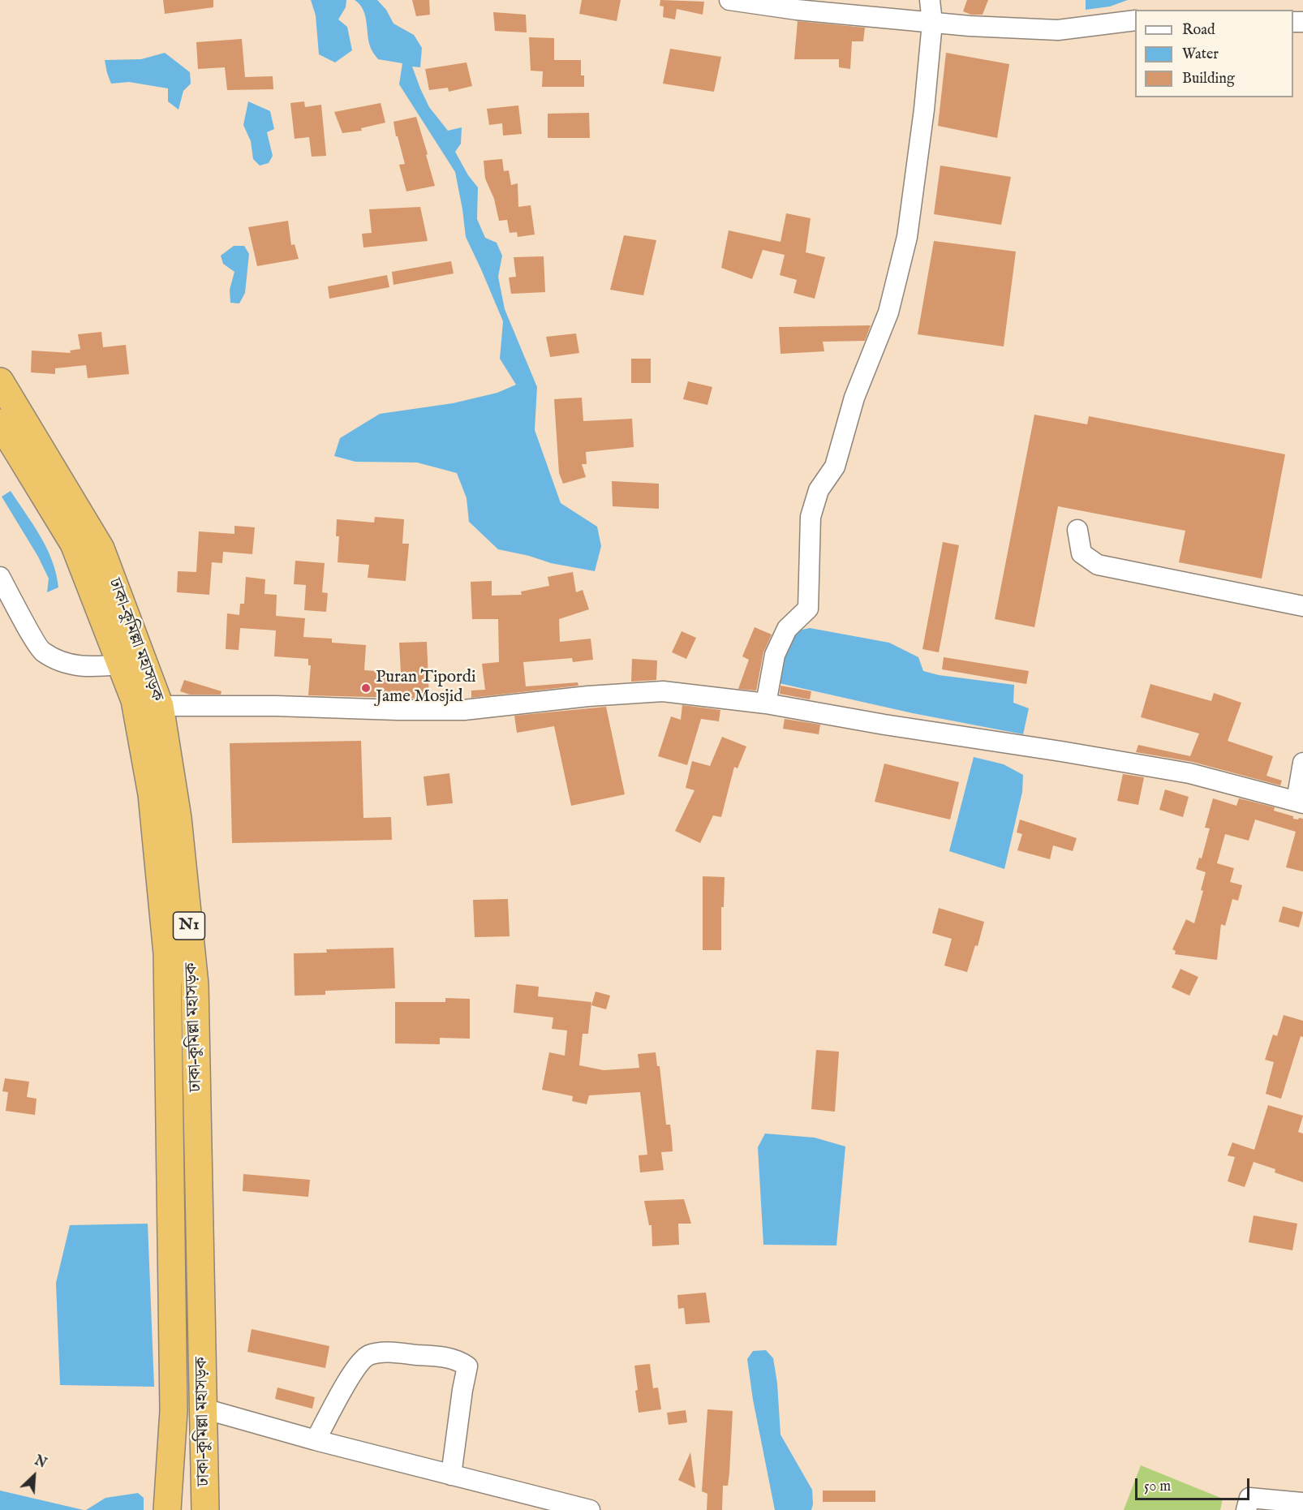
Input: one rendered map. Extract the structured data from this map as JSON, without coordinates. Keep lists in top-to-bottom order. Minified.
{"streets":{"highway":["ঢাকা–কুমিল্লা মহাসড়ক","N1"]},"places":["Puran Tipordi Jame Mosjid"],"legend":["Road","Water","Building"],"scale_bar":"50 m","north":"top right"}
